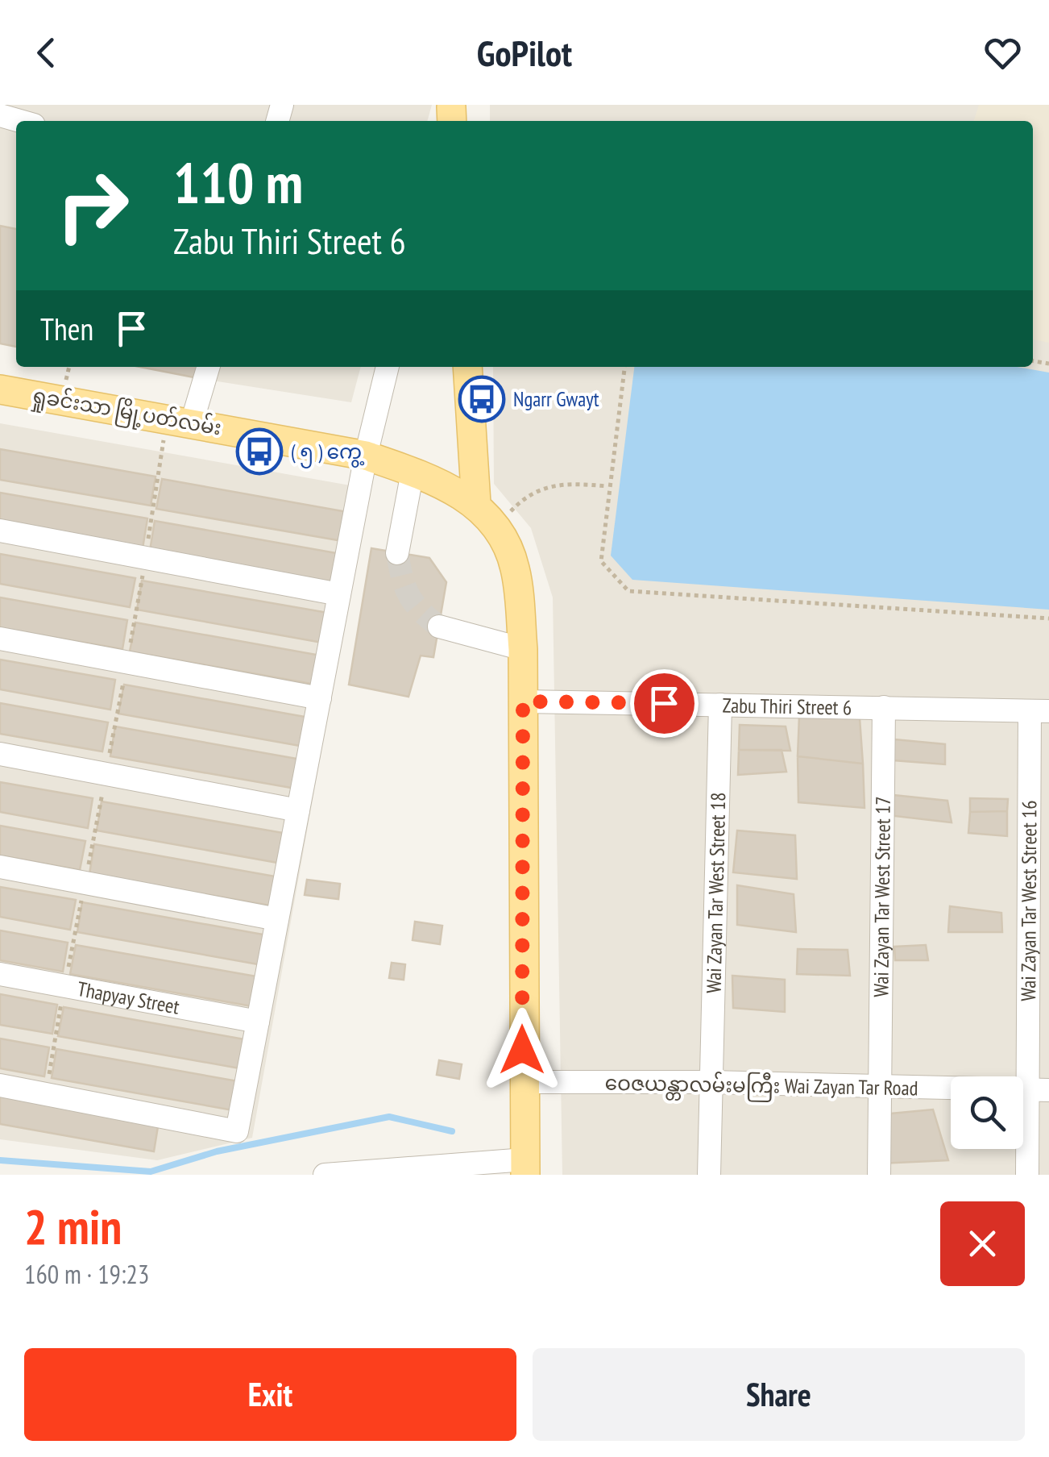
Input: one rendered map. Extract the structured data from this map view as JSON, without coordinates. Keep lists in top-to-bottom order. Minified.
{"streets":{"main road":["ရှုခင်းသာ မြို့ပတ်လမ်း"],"street":["Zabu Thiri Street 6","Wai Zayan Tar West Street 18","Wai Zayan Tar West Street 17","Wai Zayan Tar West Street 16","Thapyay Street","ဝေဇယန္တာလမ်းမကြီး Wai Zayan Tar Road"]},"crossings":[["ရှုခင်းသာ မြို့ပတ်လမ်း","Zabu Thiri Street 6"],["ရှုခင်းသာ မြို့ပတ်လမ်း","ဝေဇယန္တာလမ်းမကြီး Wai Zayan Tar Road"],["Zabu Thiri Street 6","Wai Zayan Tar West Street 18"],["Zabu Thiri Street 6","Wai Zayan Tar West Street 17"],["Zabu Thiri Street 6","Wai Zayan Tar West Street 16"],["Wai Zayan Tar West Street 18","ဝေဇယန္တာလမ်းမကြီး Wai Zayan Tar Road"],["Wai Zayan Tar West Street 17","ဝေဇယန္တာလမ်းမကြီး Wai Zayan Tar Road"],["Wai Zayan Tar West Street 16","ဝေဇယန္တာလမ်းမကြီး Wai Zayan Tar Road"]],"places":{"bus stop":["Ngarr Gwayt","( ၅ ) ကွေ့"]},"page":{"header":"GoPilot","turn":["110 m","Zabu Thiri Street 6"],"then":"Then","heading":["2 min","160 m · 19:23"],"buttons":["Exit","Share"]}}
